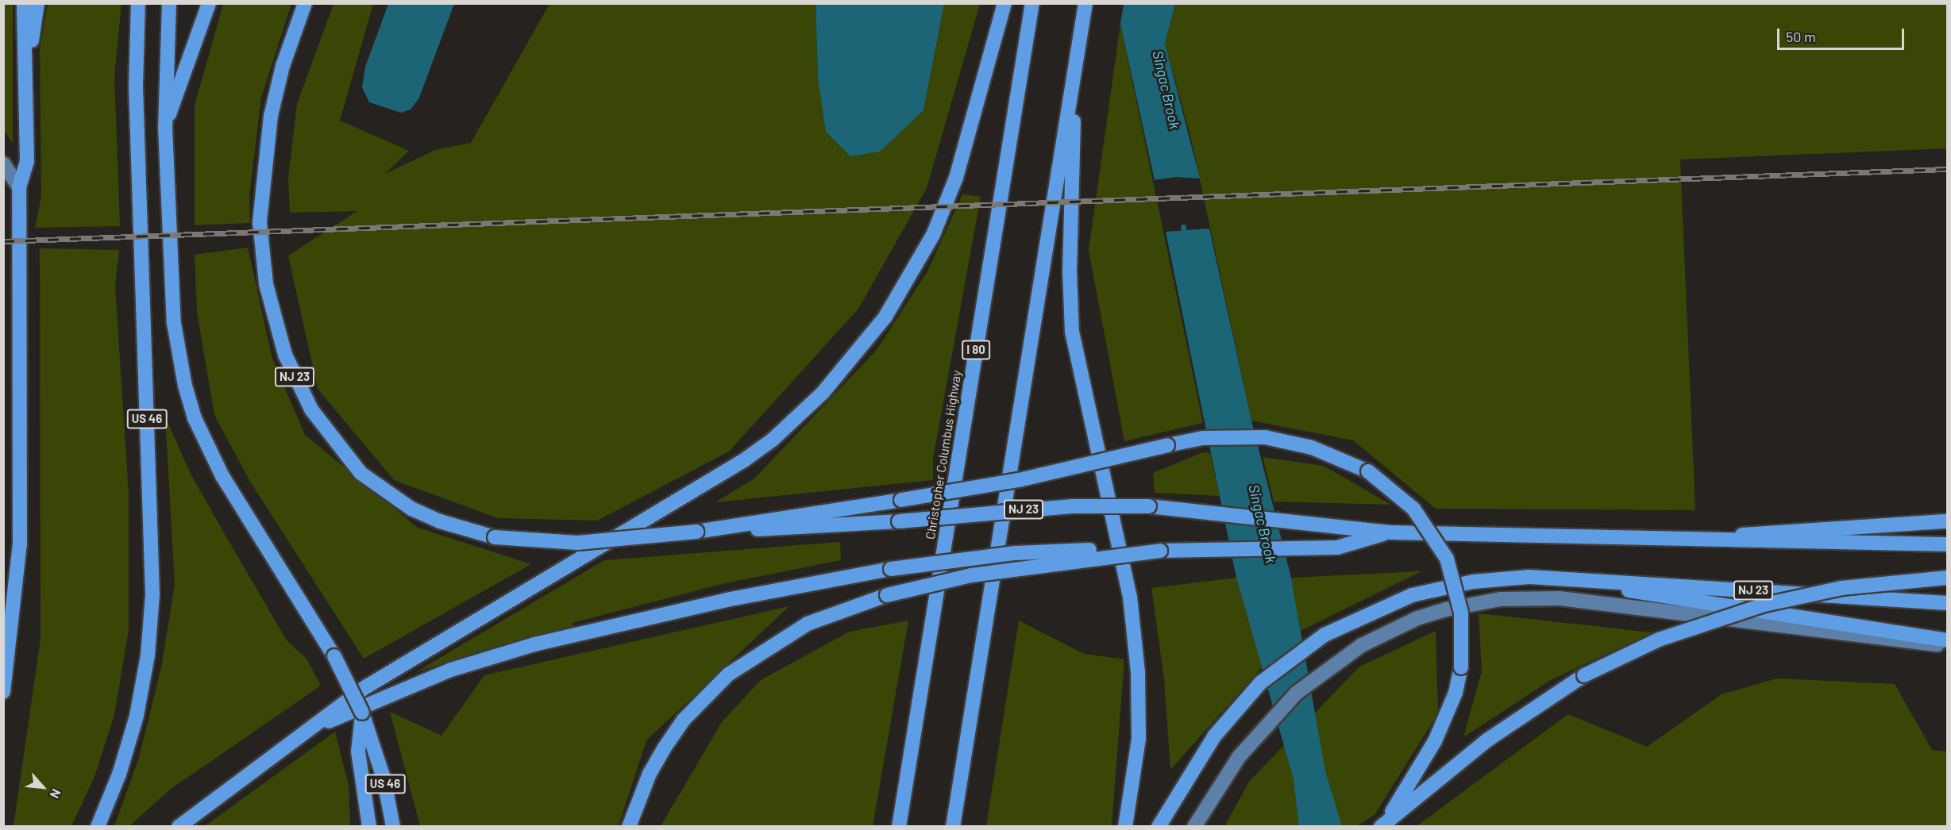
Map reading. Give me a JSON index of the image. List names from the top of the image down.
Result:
{
  "streets": {
    "highway": [
      "I 80",
      "NJ 23",
      "US 46",
      "Christopher Columbus Highway"
    ]
  },
  "water": ["Singac Brook"],
  "scale_bar": "50 m",
  "north": "bottom right"
}
